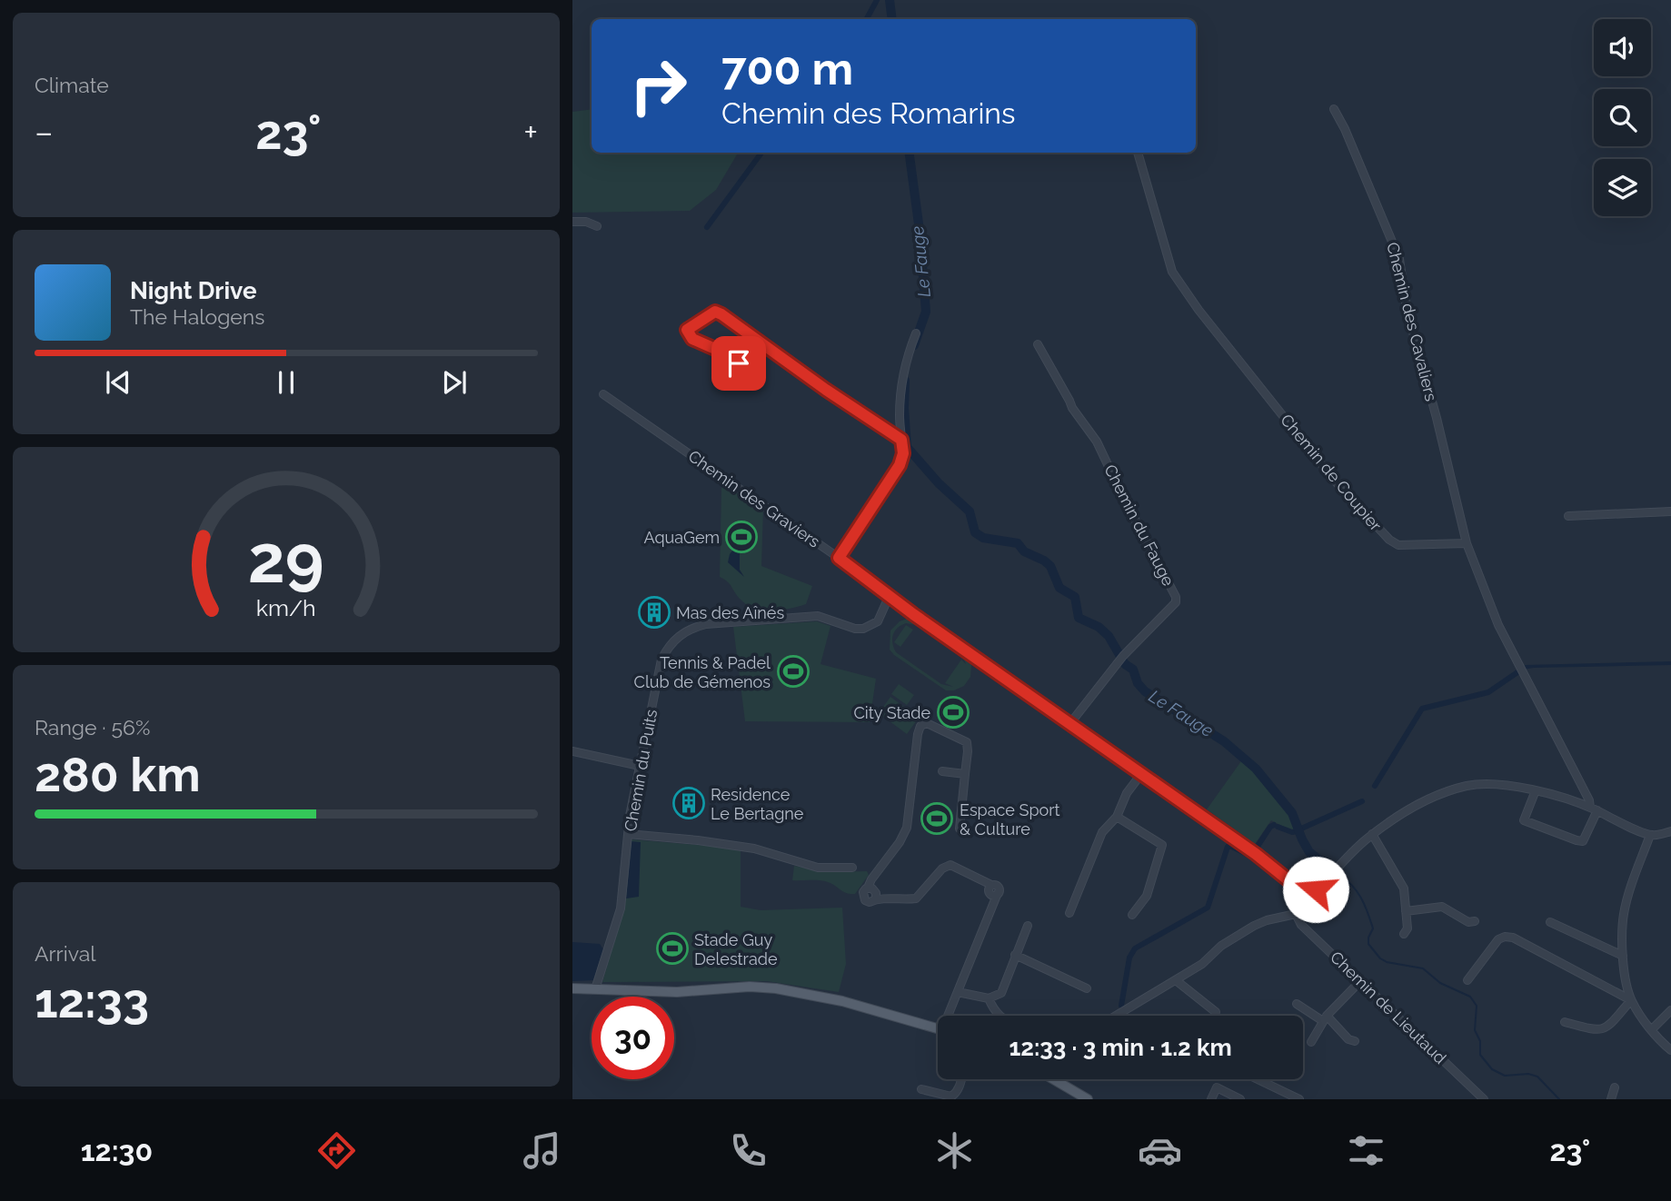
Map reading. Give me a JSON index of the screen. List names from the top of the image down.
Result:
{
  "streets": {
    "street": [
      "Chemin des Cavaliers",
      "Chemin de Coupier",
      "Chemin des Graviers",
      "Chemin du Fauge",
      "Chemin du Puits",
      "Chemin de Lieutaud"
    ]
  },
  "crossings": [
    ["Chemin des Cavaliers", "Chemin de Coupier"],
    ["Chemin des Graviers", "Chemin du Fauge"],
    ["Chemin des Graviers", "Chemin du Puits"]
  ],
  "water": ["Le Fauge"],
  "places": {
    "sports": [
      "AquaGem",
      "Tennis & Padel Club de Gémenos",
      "City Stade",
      "Espace Sport & Culture",
      "Stade Guy Delestrade"
    ],
    "building": ["Mas des Aînés", "Residence Le Bertagne"]
  },
  "page": {
    "tile": [
      "Climate",
      ["Range · 56%", "280 km"],
      ["Arrival", "12:33"]
    ],
    "turn": ["700 m", "Chemin des Romarins"],
    "heat": ["−", "23°", "+"],
    "song": ["Night Drive", "The Halogens"],
    "limit": "30",
    "trip": "12:33 · 3 min · 1.2 km",
    "tabs": ["12:30", "23°"],
    "gauge": ["29", "km/h"]
  }
}
